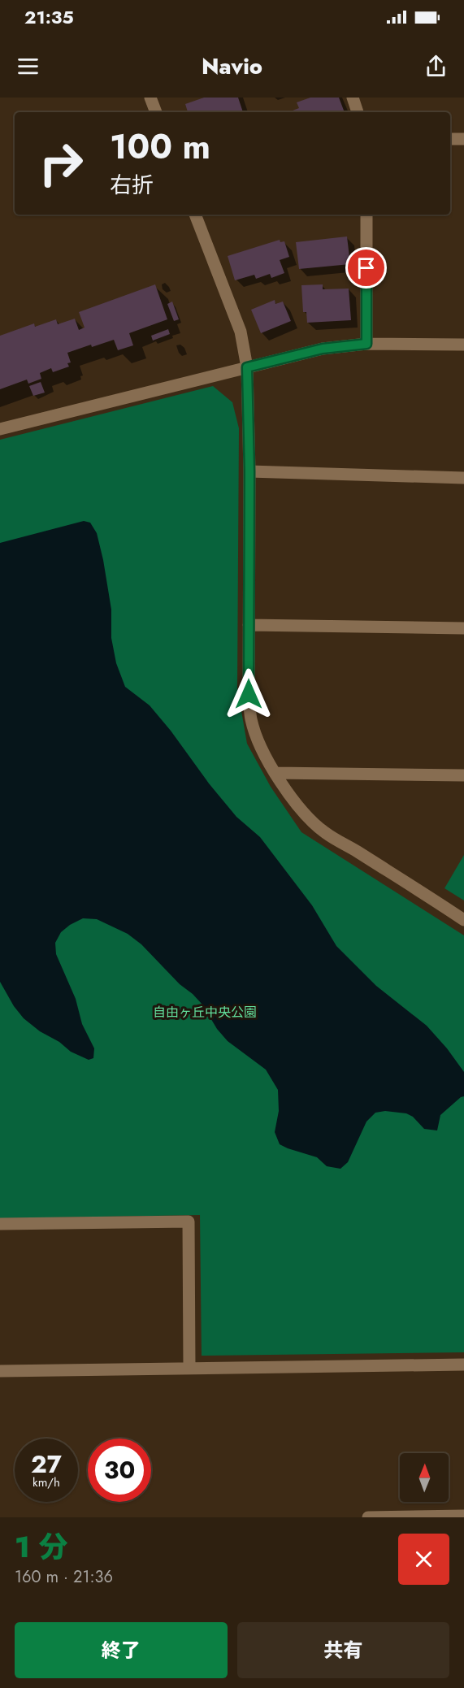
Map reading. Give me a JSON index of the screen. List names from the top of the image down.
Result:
{
  "parks": ["自由ヶ丘中央公園"],
  "north": "top",
  "page": {
    "status": "21:35",
    "header": "Navio",
    "turn": ["100 m", "右折"],
    "speed": "27 km/h",
    "limit": "30",
    "heading": ["1 分", "160 m · 21:36"],
    "buttons": ["終了", "共有"]
  }
}
